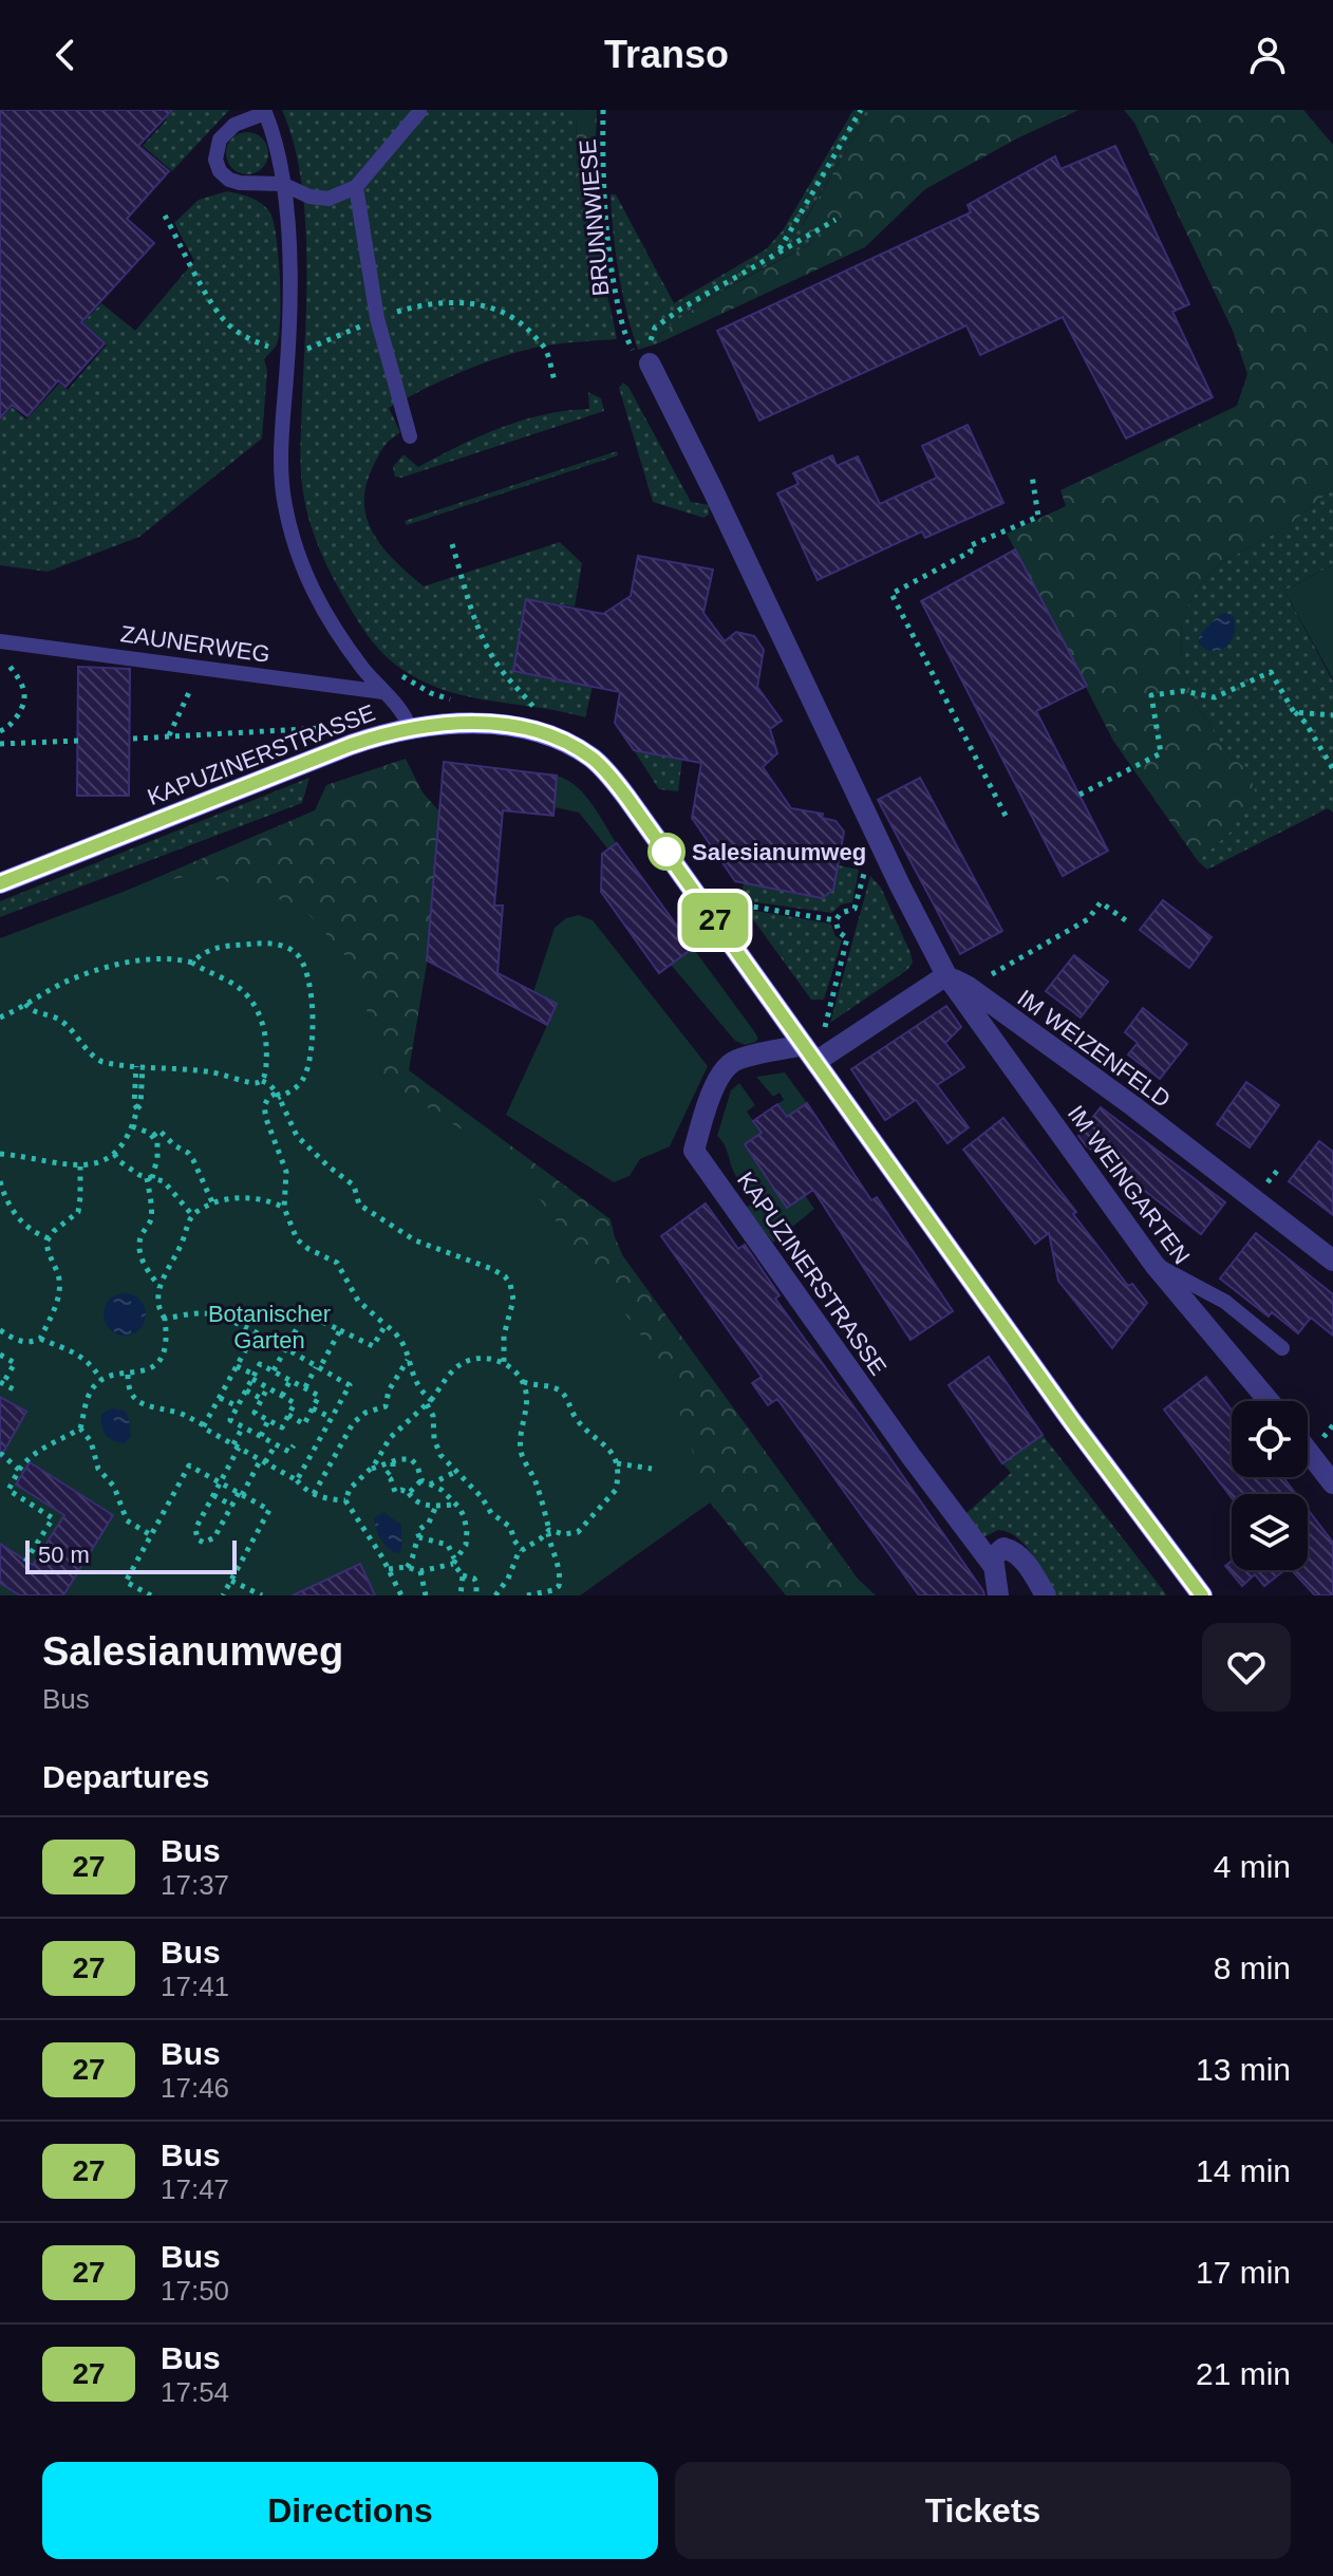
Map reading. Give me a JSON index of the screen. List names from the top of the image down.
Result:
{
  "streets": {
    "street": ["KAPUZINERSTRASSE", "IM WEIZENFELD", "IM WEINGARTEN"],
    "lane": ["ZAUNERWEG"],
    "path": ["BRUNNWIESE"]
  },
  "crossings": [
    ["IM WEIZENFELD", "IM WEINGARTEN"]
  ],
  "parks": ["Botanischer Garten"],
  "places": ["Salesianumweg"],
  "lines": ["bus line 27"],
  "scale_bar": "50 m",
  "page": {
    "header": "Transo",
    "on_map": "27",
    "scale": "50 m",
    "heading": [
      ["Salesianumweg", "Bus"],
      "Departures"
    ],
    "list": [
      {
        "mark": "27",
        "name": "Bus",
        "note": "17:37",
        "value": "4 min"
      },
      {
        "mark": "27",
        "name": "Bus",
        "note": "17:41",
        "value": "8 min"
      },
      {
        "mark": "27",
        "name": "Bus",
        "note": "17:46",
        "value": "13 min"
      },
      {
        "mark": "27",
        "name": "Bus",
        "note": "17:47",
        "value": "14 min"
      },
      {
        "mark": "27",
        "name": "Bus",
        "note": "17:50",
        "value": "17 min"
      },
      {
        "mark": "27",
        "name": "Bus",
        "note": "17:54",
        "value": "21 min"
      }
    ],
    "buttons": ["Directions", "Tickets"]
  }
}
